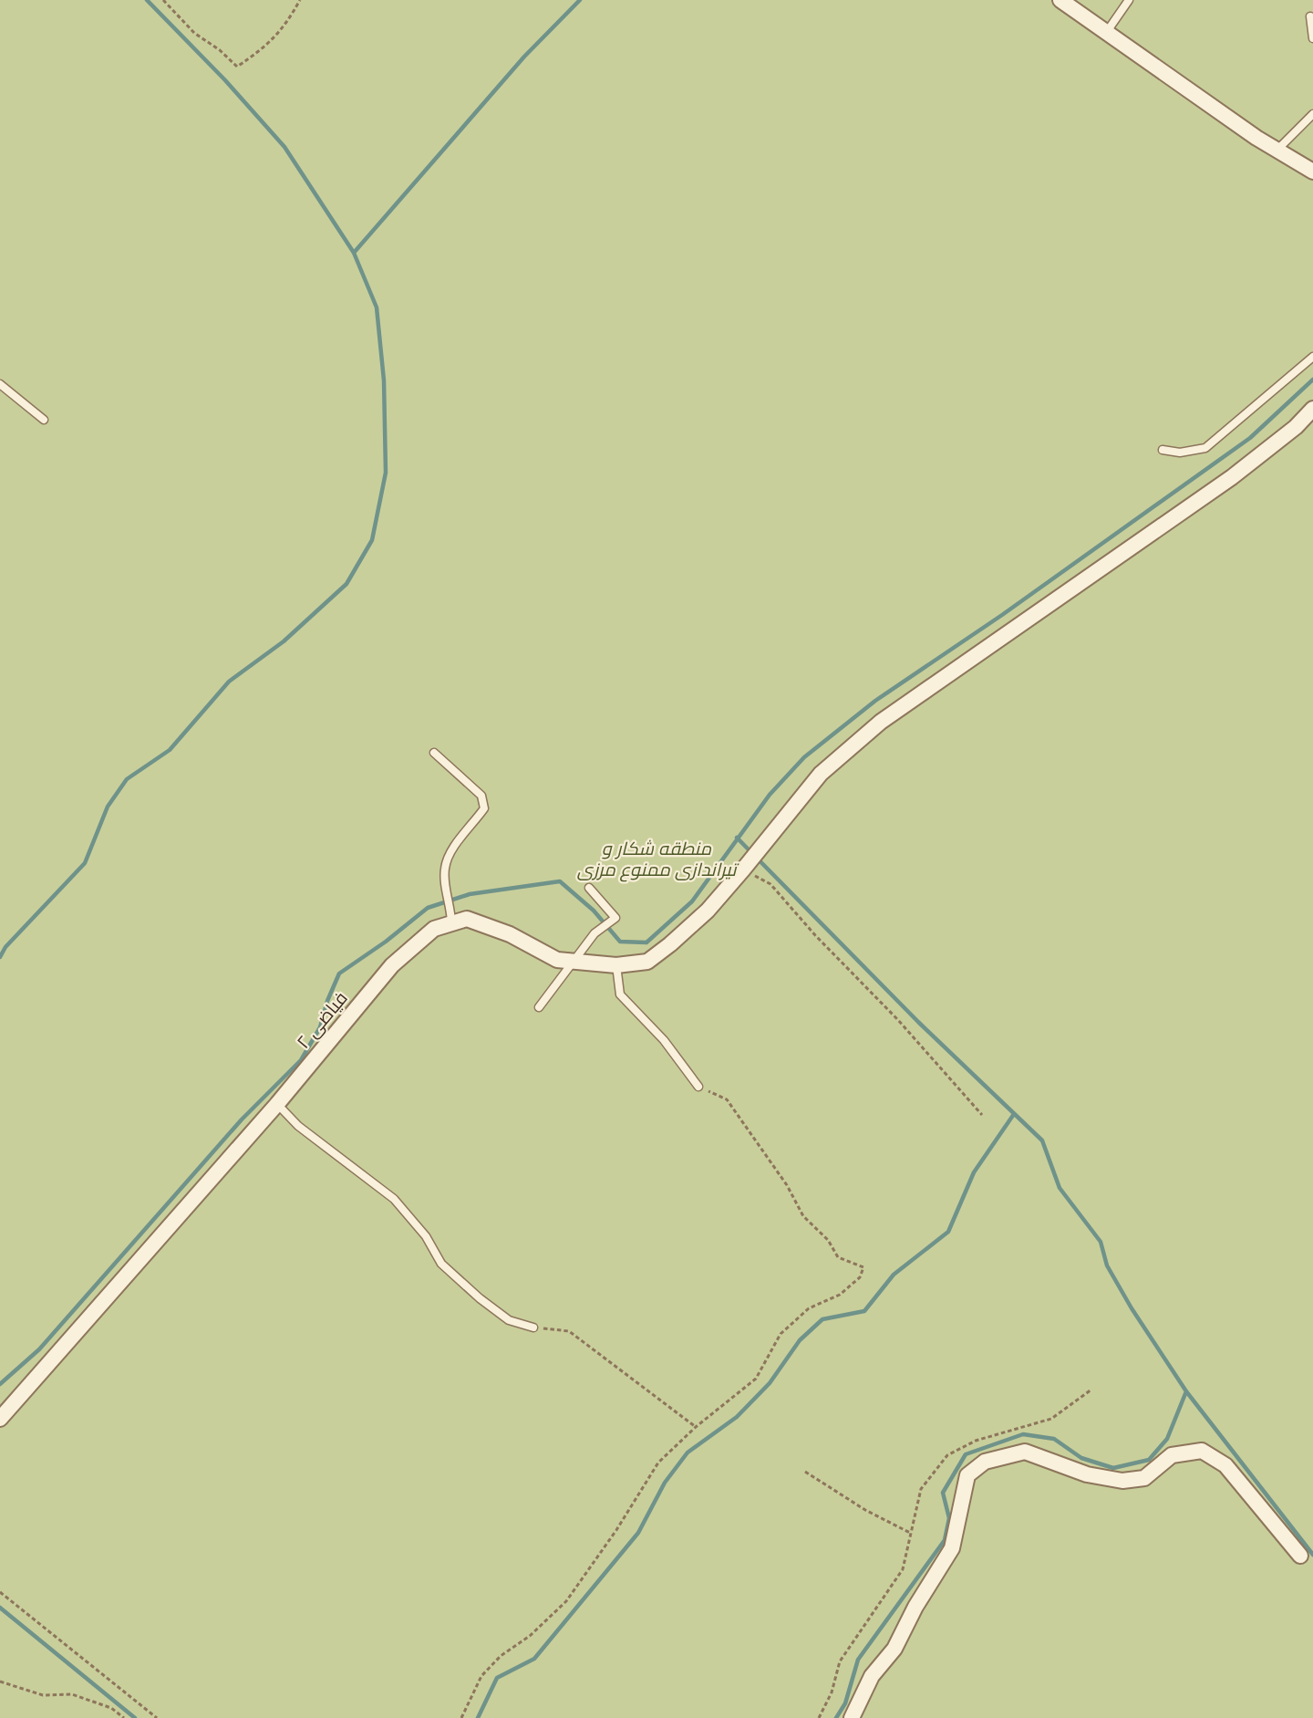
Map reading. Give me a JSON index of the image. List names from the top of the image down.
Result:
{
  "streets": {
    "street": ["فیاضی ۲"]
  },
  "parks": ["منطقه شکار و تیراندازی ممنوع مرزی"]
}
